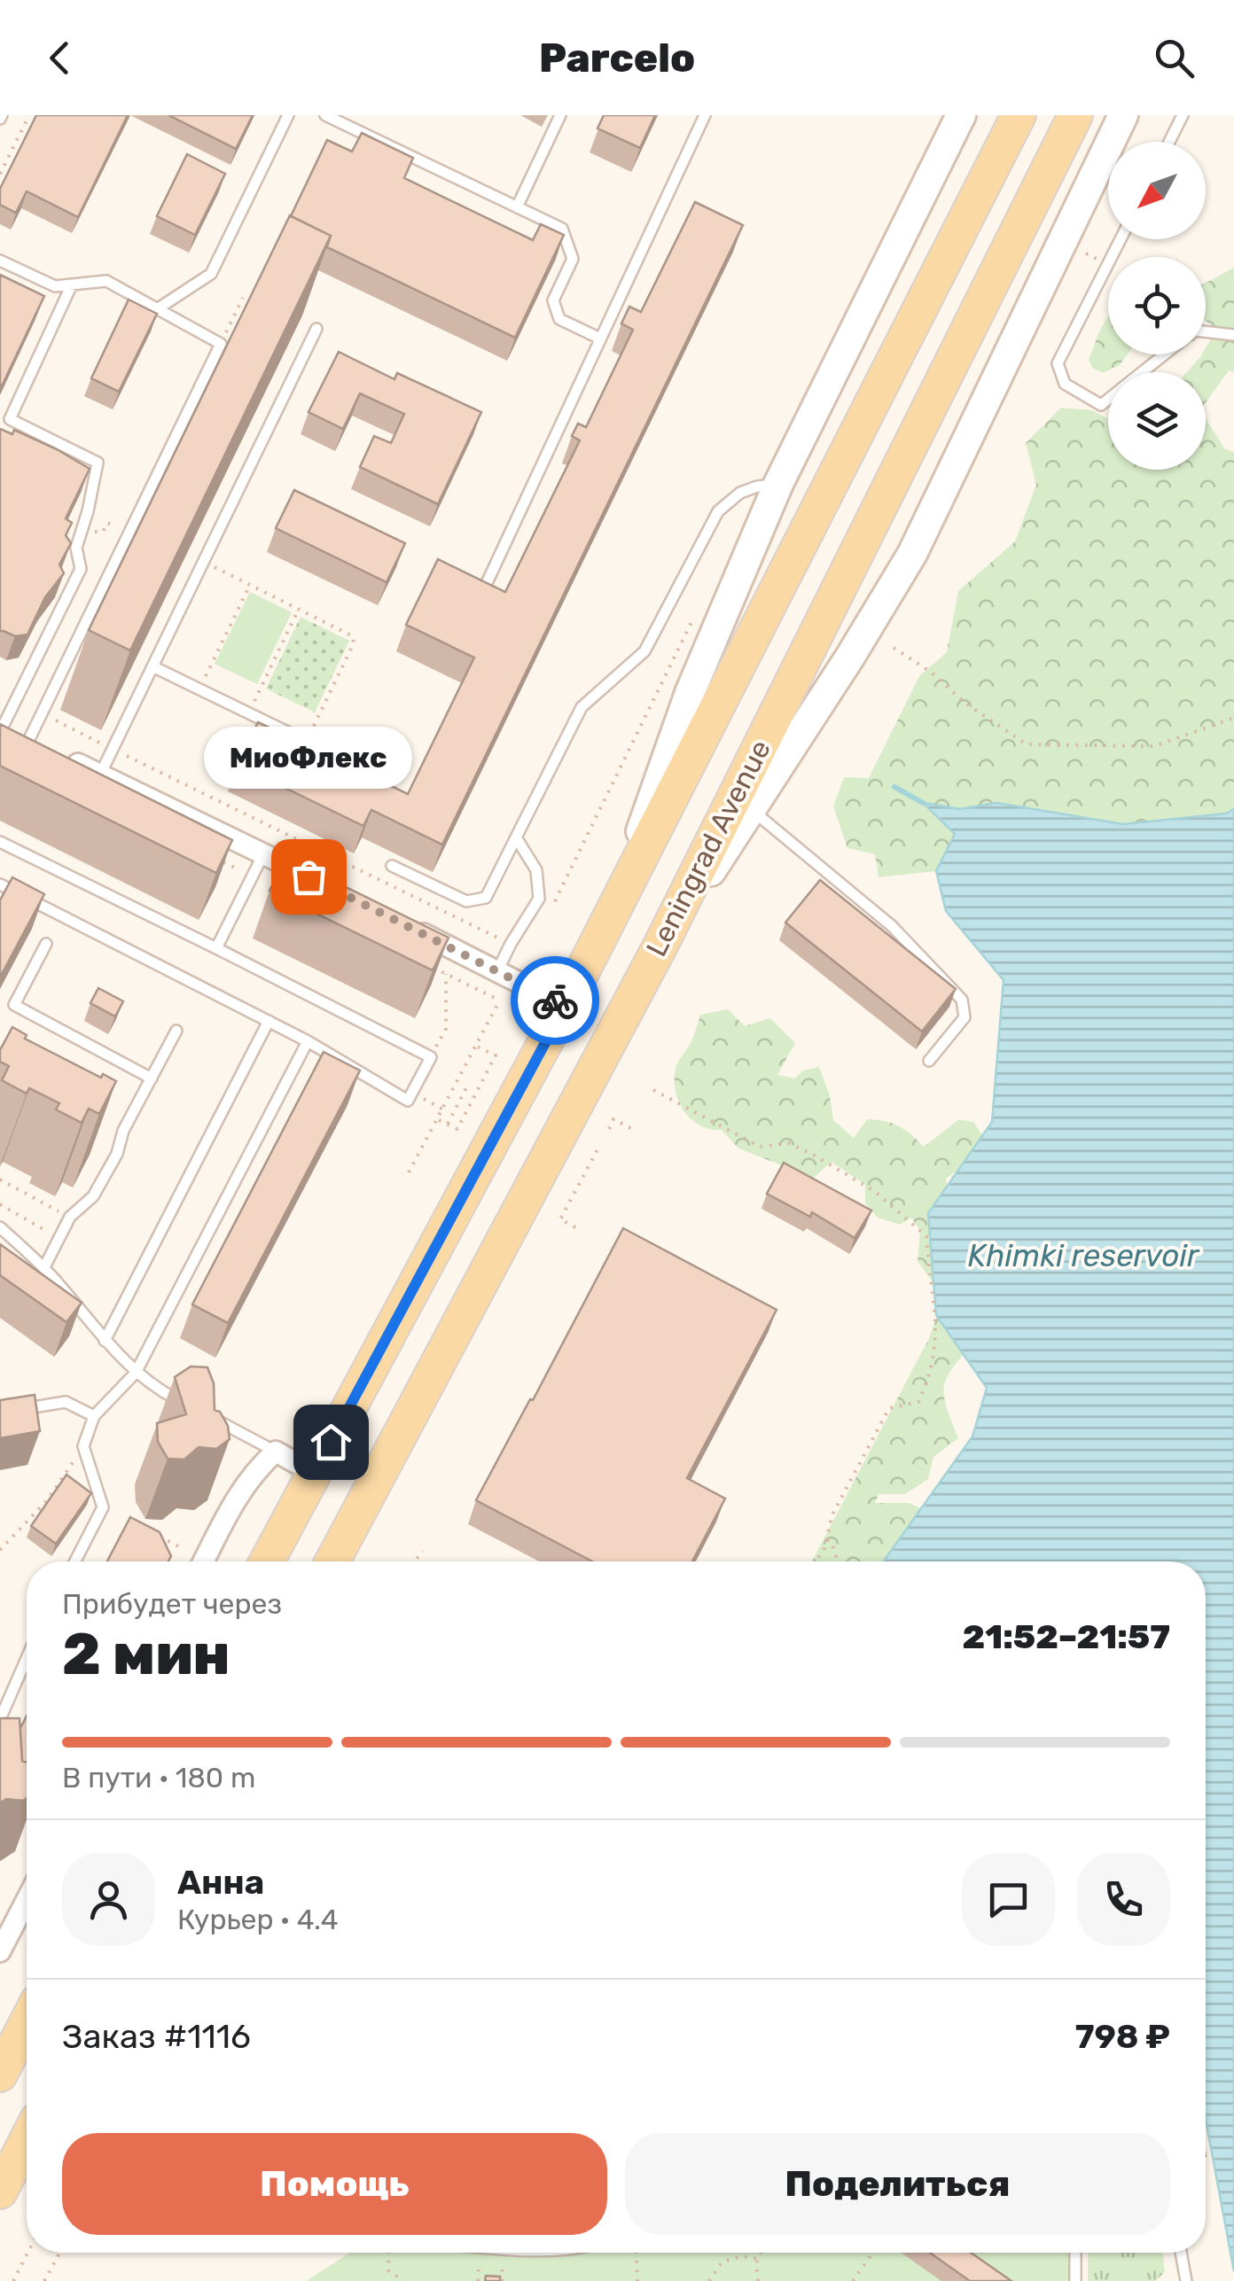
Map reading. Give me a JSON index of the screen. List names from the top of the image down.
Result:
{
  "streets": {
    "main road": ["Leningrad Avenue"]
  },
  "water": ["Khimki reservoir"],
  "places": ["МиоФлекс"],
  "north": "bottom left",
  "page": {
    "header": "Parcelo",
    "bubble": "МиоФлекс",
    "heading": ["2 мин", "Прибудет через", "21:52–21:57"],
    "panel": [
      "Анна",
      "Курьер · 4.4",
      "Заказ #1116",
      "798 ₽"
    ],
    "bar": "В пути · 180 m",
    "buttons": ["Помощь", "Поделиться"]
  }
}
